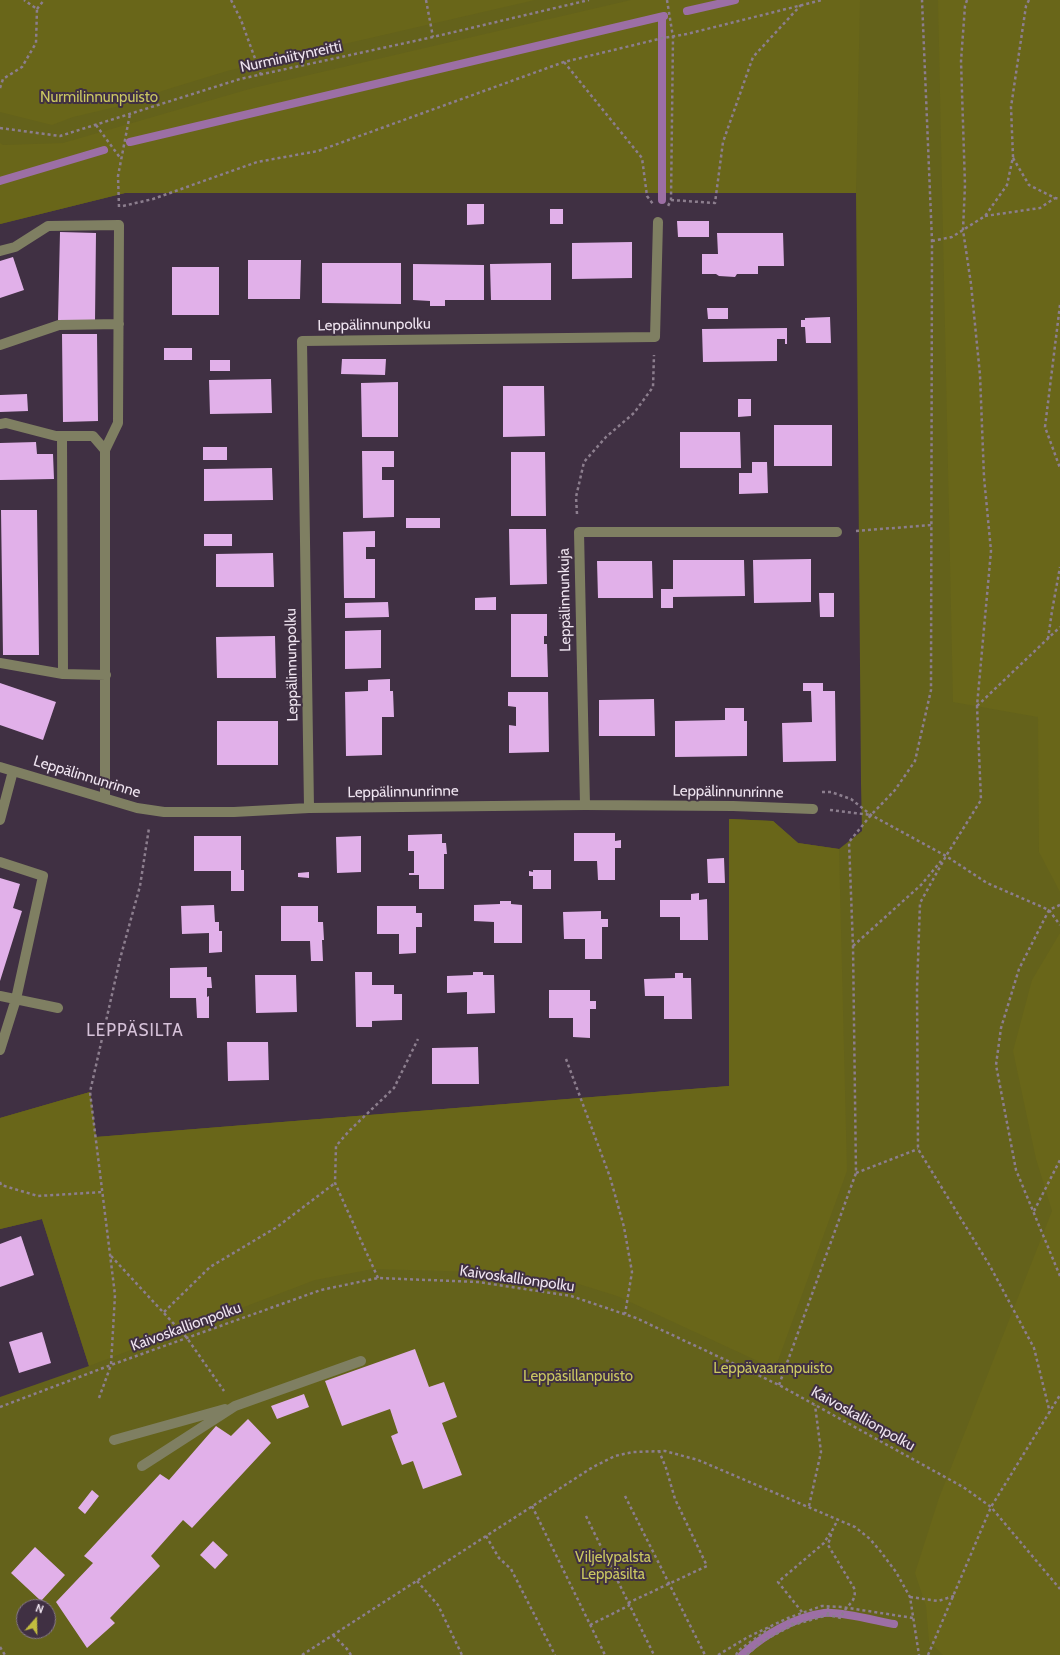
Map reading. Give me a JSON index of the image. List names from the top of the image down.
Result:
{
  "streets": {
    "street": ["Leppälinnunpolku", "Leppälinnunkuja", "Leppälinnunrinne"],
    "path": ["Nurminiitynreitti", "Kaivoskallionpolku"]
  },
  "crossings": [
    ["Leppälinnunpolku", "Leppälinnunrinne"],
    ["Leppälinnunkuja", "Leppälinnunrinne"]
  ],
  "districts": ["LEPPÄSILTA"],
  "parks": [
    "Nurmilinnunpuisto",
    "Leppävaaranpuisto",
    "Leppäsillanpuisto",
    "Viljelypalsta Leppäsilta"
  ],
  "north": "top"
}
